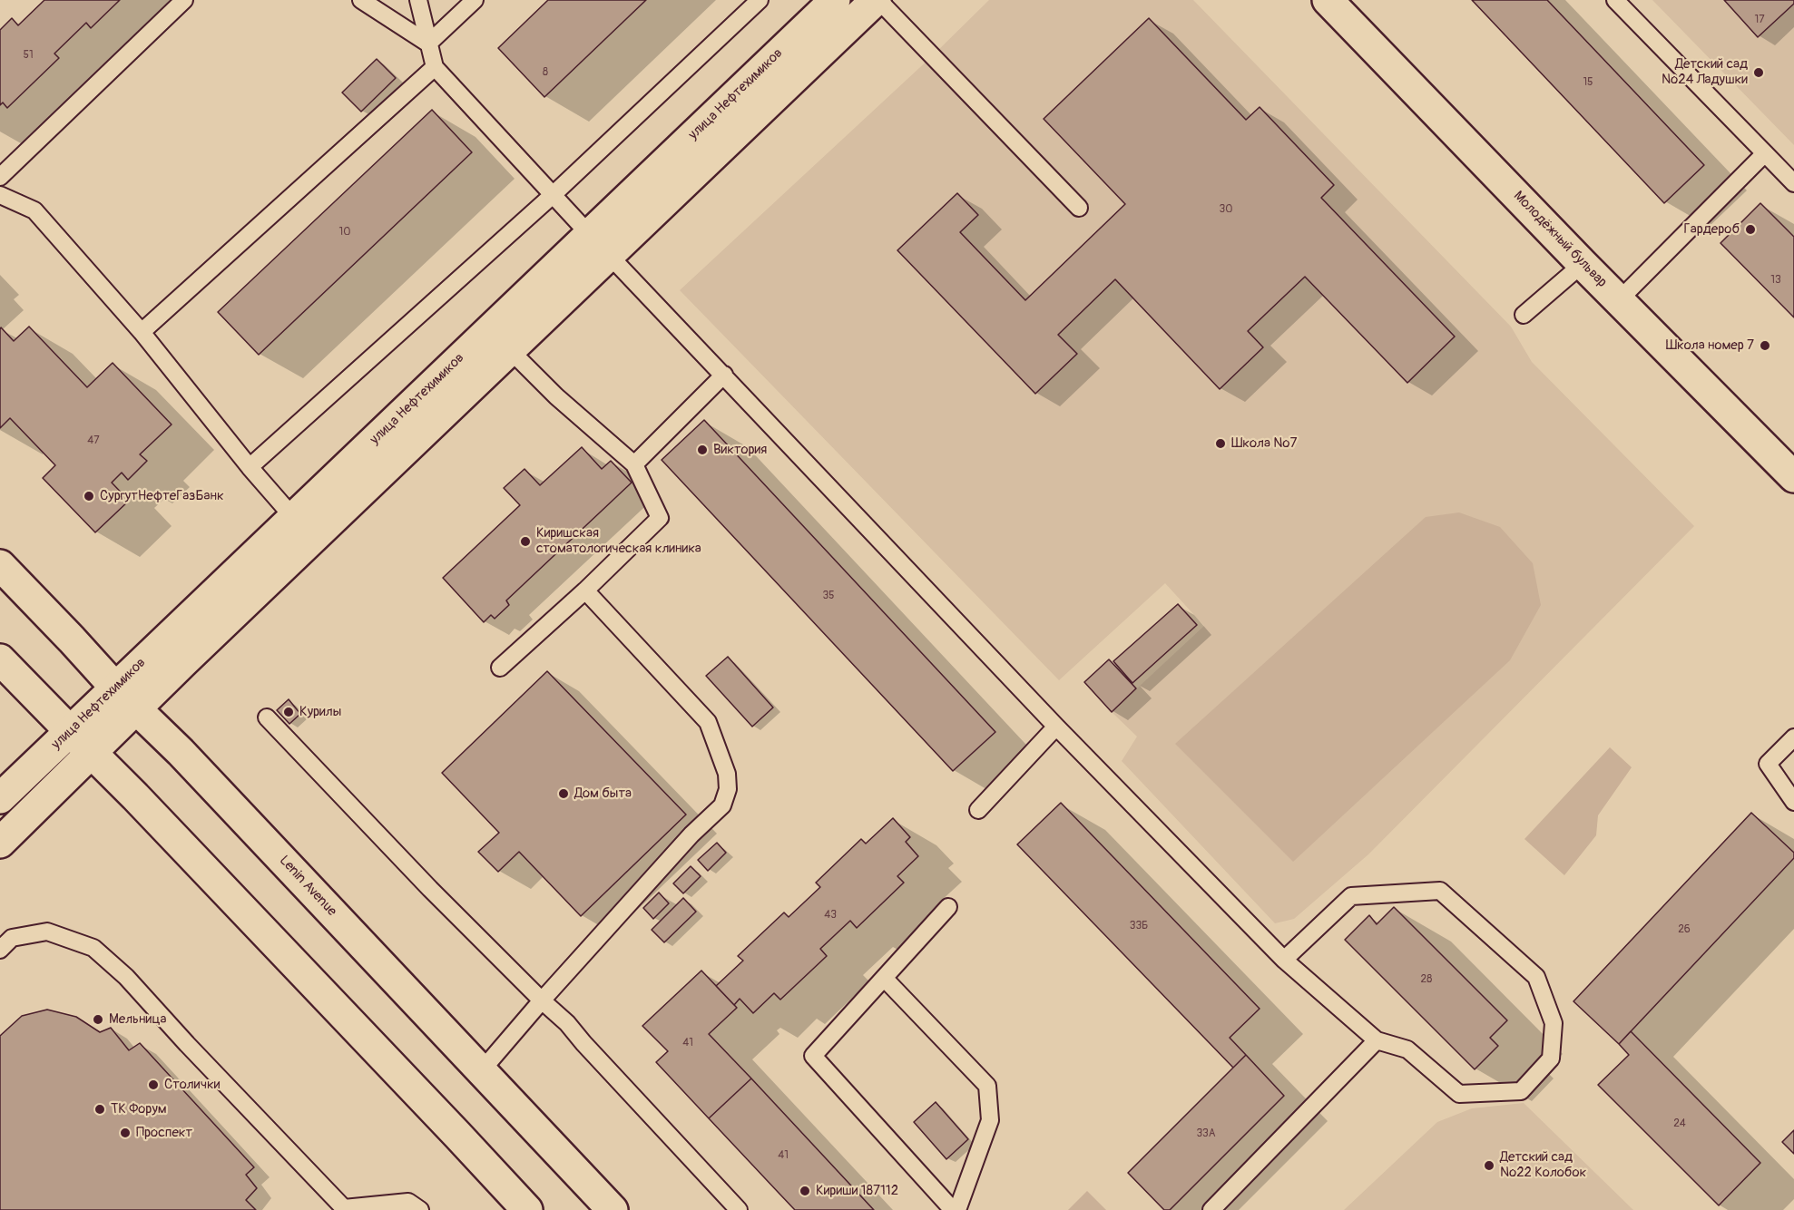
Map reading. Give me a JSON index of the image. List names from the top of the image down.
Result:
{
  "streets": {
    "street": ["улица Нефтехимиков", "Молодёжный бульвар", "Lenin Avenue"]
  },
  "crossings": [
    ["улица Нефтехимиков", "Lenin Avenue"]
  ],
  "places": [
    "Детский сад №24 Ладушки",
    "Гардероб",
    "Школа номер 7",
    "Школа №7",
    "Виктория",
    "СургутНефтеГазБанк",
    "Киришская стоматологическая клиника",
    "Курилы",
    "Дом быта",
    "Мельница",
    "Столички",
    "ТК Форум",
    "Проспект",
    "Детский сад №22 Колобок",
    "Кириши 187112"
  ],
  "house_numbers": [
    "17",
    "51",
    "8",
    "15",
    "30",
    "10",
    "13",
    "47",
    "35",
    "43",
    "33Б",
    "26",
    "28",
    "41",
    "24",
    "33А",
    "41"
  ]
}
